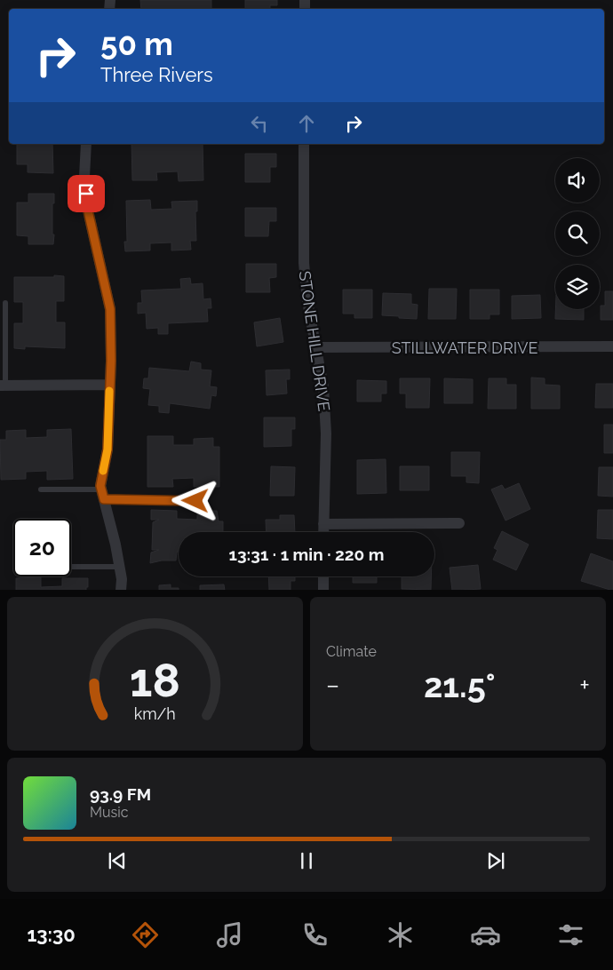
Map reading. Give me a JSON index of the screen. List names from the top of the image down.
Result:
{
  "streets": {
    "street": ["STONE HILL DRIVE", "STILLWATER DRIVE"]
  },
  "crossings": [
    ["STONE HILL DRIVE", "STILLWATER DRIVE"]
  ],
  "page": {
    "turn": ["50 m", "Three Rivers"],
    "limit": "20",
    "trip": "13:31 · 1 min · 220 m",
    "tile": "Climate",
    "heat": ["−", "21.5°", "+"],
    "song": ["93.9 FM", "Music"],
    "tabs": "13:30",
    "gauge": ["18", "km/h"]
  }
}
